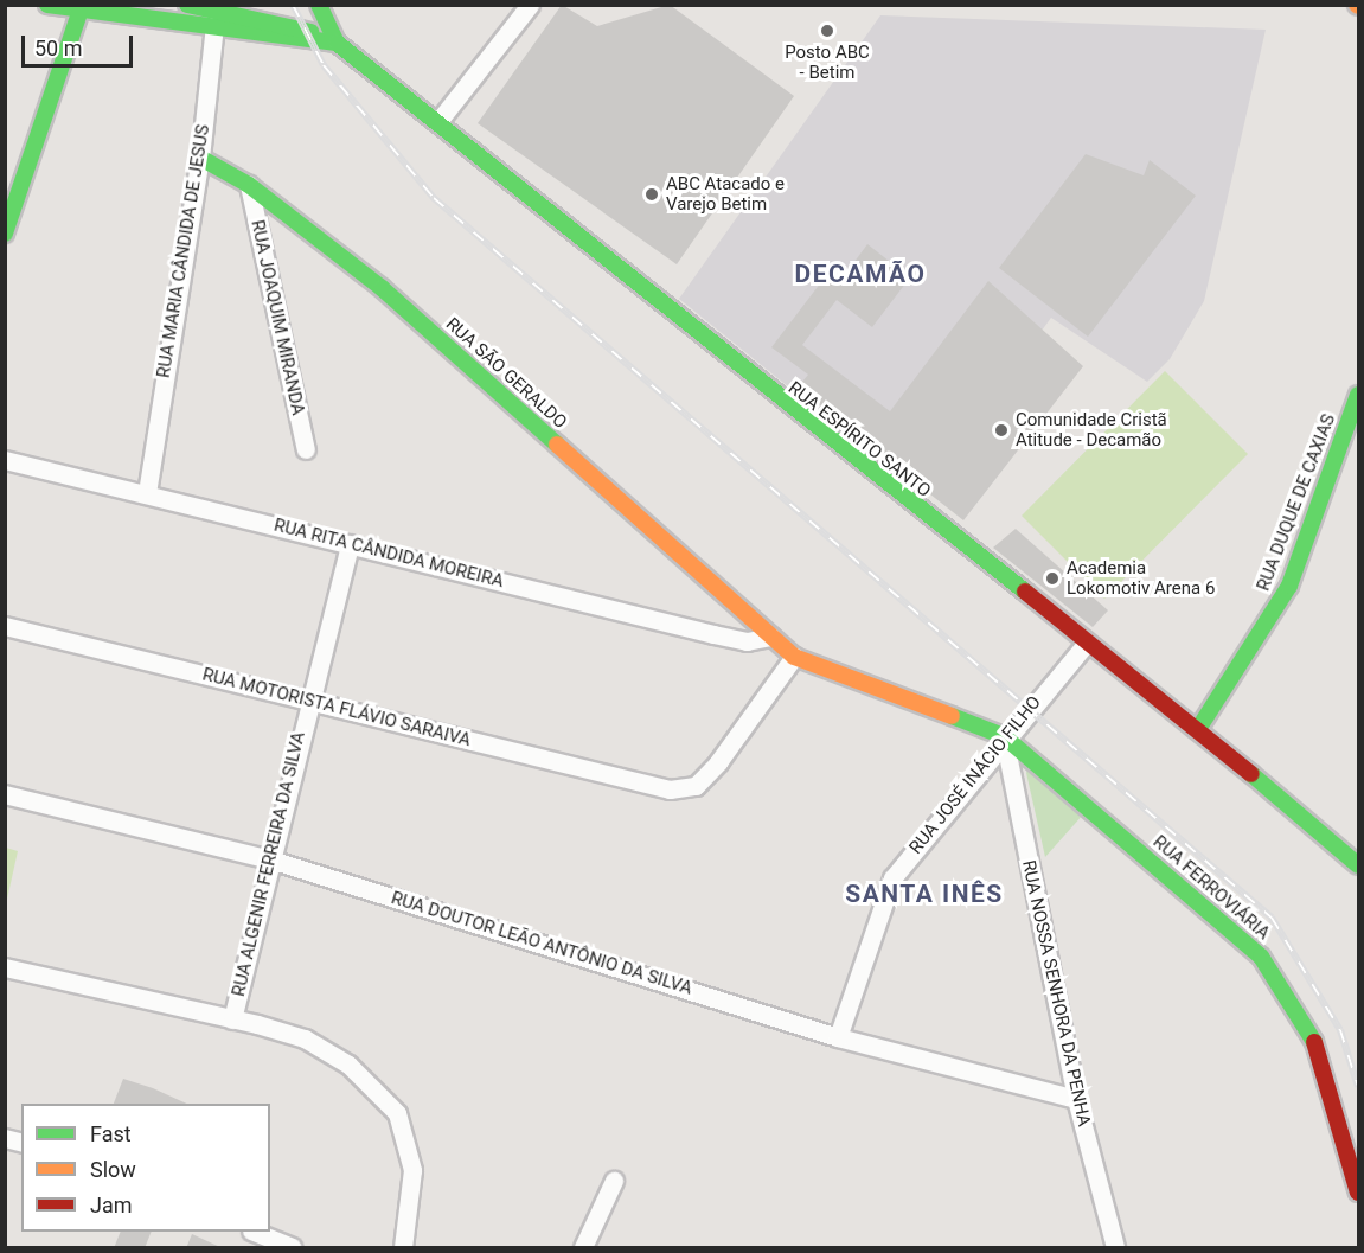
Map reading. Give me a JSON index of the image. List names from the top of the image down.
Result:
{
  "streets": {
    "street": [
      "RUA MARIA CÂNDIDA DE JESUS",
      "RUA JOAQUIM MIRANDA",
      "RUA SÃO GERALDO",
      "RUA ESPÍRITO SANTO",
      "RUA DUQUE DE CAXIAS",
      "RUA RITA CÂNDIDA MOREIRA",
      "RUA MOTORISTA FLÁVIO SARAIVA",
      "RUA JOSÉ INÁCIO FILHO",
      "RUA ALGENIR FERREIRA DA SILVA",
      "RUA FERROVIÁRIA",
      "RUA DOUTOR LEÃO ANTÔNIO DA SILVA",
      "RUA NOSSA SENHORA DA PENHA"
    ]
  },
  "crossings": [
    ["RUA MARIA CÂNDIDA DE JESUS", "RUA SÃO GERALDO"],
    ["RUA MARIA CÂNDIDA DE JESUS", "RUA RITA CÂNDIDA MOREIRA"],
    ["RUA JOAQUIM MIRANDA", "RUA SÃO GERALDO"],
    ["RUA SÃO GERALDO", "RUA RITA CÂNDIDA MOREIRA"],
    ["RUA SÃO GERALDO", "RUA MOTORISTA FLÁVIO SARAIVA"],
    ["RUA SÃO GERALDO", "RUA FERROVIÁRIA"],
    ["RUA ESPÍRITO SANTO", "RUA DUQUE DE CAXIAS"],
    ["RUA ESPÍRITO SANTO", "RUA JOSÉ INÁCIO FILHO"],
    ["RUA RITA CÂNDIDA MOREIRA", "RUA ALGENIR FERREIRA DA SILVA"],
    ["RUA MOTORISTA FLÁVIO SARAIVA", "RUA ALGENIR FERREIRA DA SILVA"],
    ["RUA MOTORISTA FLÁVIO SARAIVA", "RUA FERROVIÁRIA"],
    ["RUA JOSÉ INÁCIO FILHO", "RUA FERROVIÁRIA"],
    ["RUA JOSÉ INÁCIO FILHO", "RUA DOUTOR LEÃO ANTÔNIO DA SILVA"],
    ["RUA JOSÉ INÁCIO FILHO", "RUA NOSSA SENHORA DA PENHA"],
    ["RUA ALGENIR FERREIRA DA SILVA", "RUA DOUTOR LEÃO ANTÔNIO DA SILVA"],
    ["RUA FERROVIÁRIA", "RUA NOSSA SENHORA DA PENHA"],
    ["RUA DOUTOR LEÃO ANTÔNIO DA SILVA", "RUA NOSSA SENHORA DA PENHA"]
  ],
  "districts": ["DECAMÃO", "SANTA INÊS"],
  "places": [
    "Posto ABC - Betim",
    "ABC Atacado e Varejo Betim",
    "Comunidade Cristã Atitude - Decamão",
    "Academia Lokomotiv Arena 6"
  ],
  "legend": ["Fast", "Slow", "Jam"],
  "scale_bar": "50 m"
}
